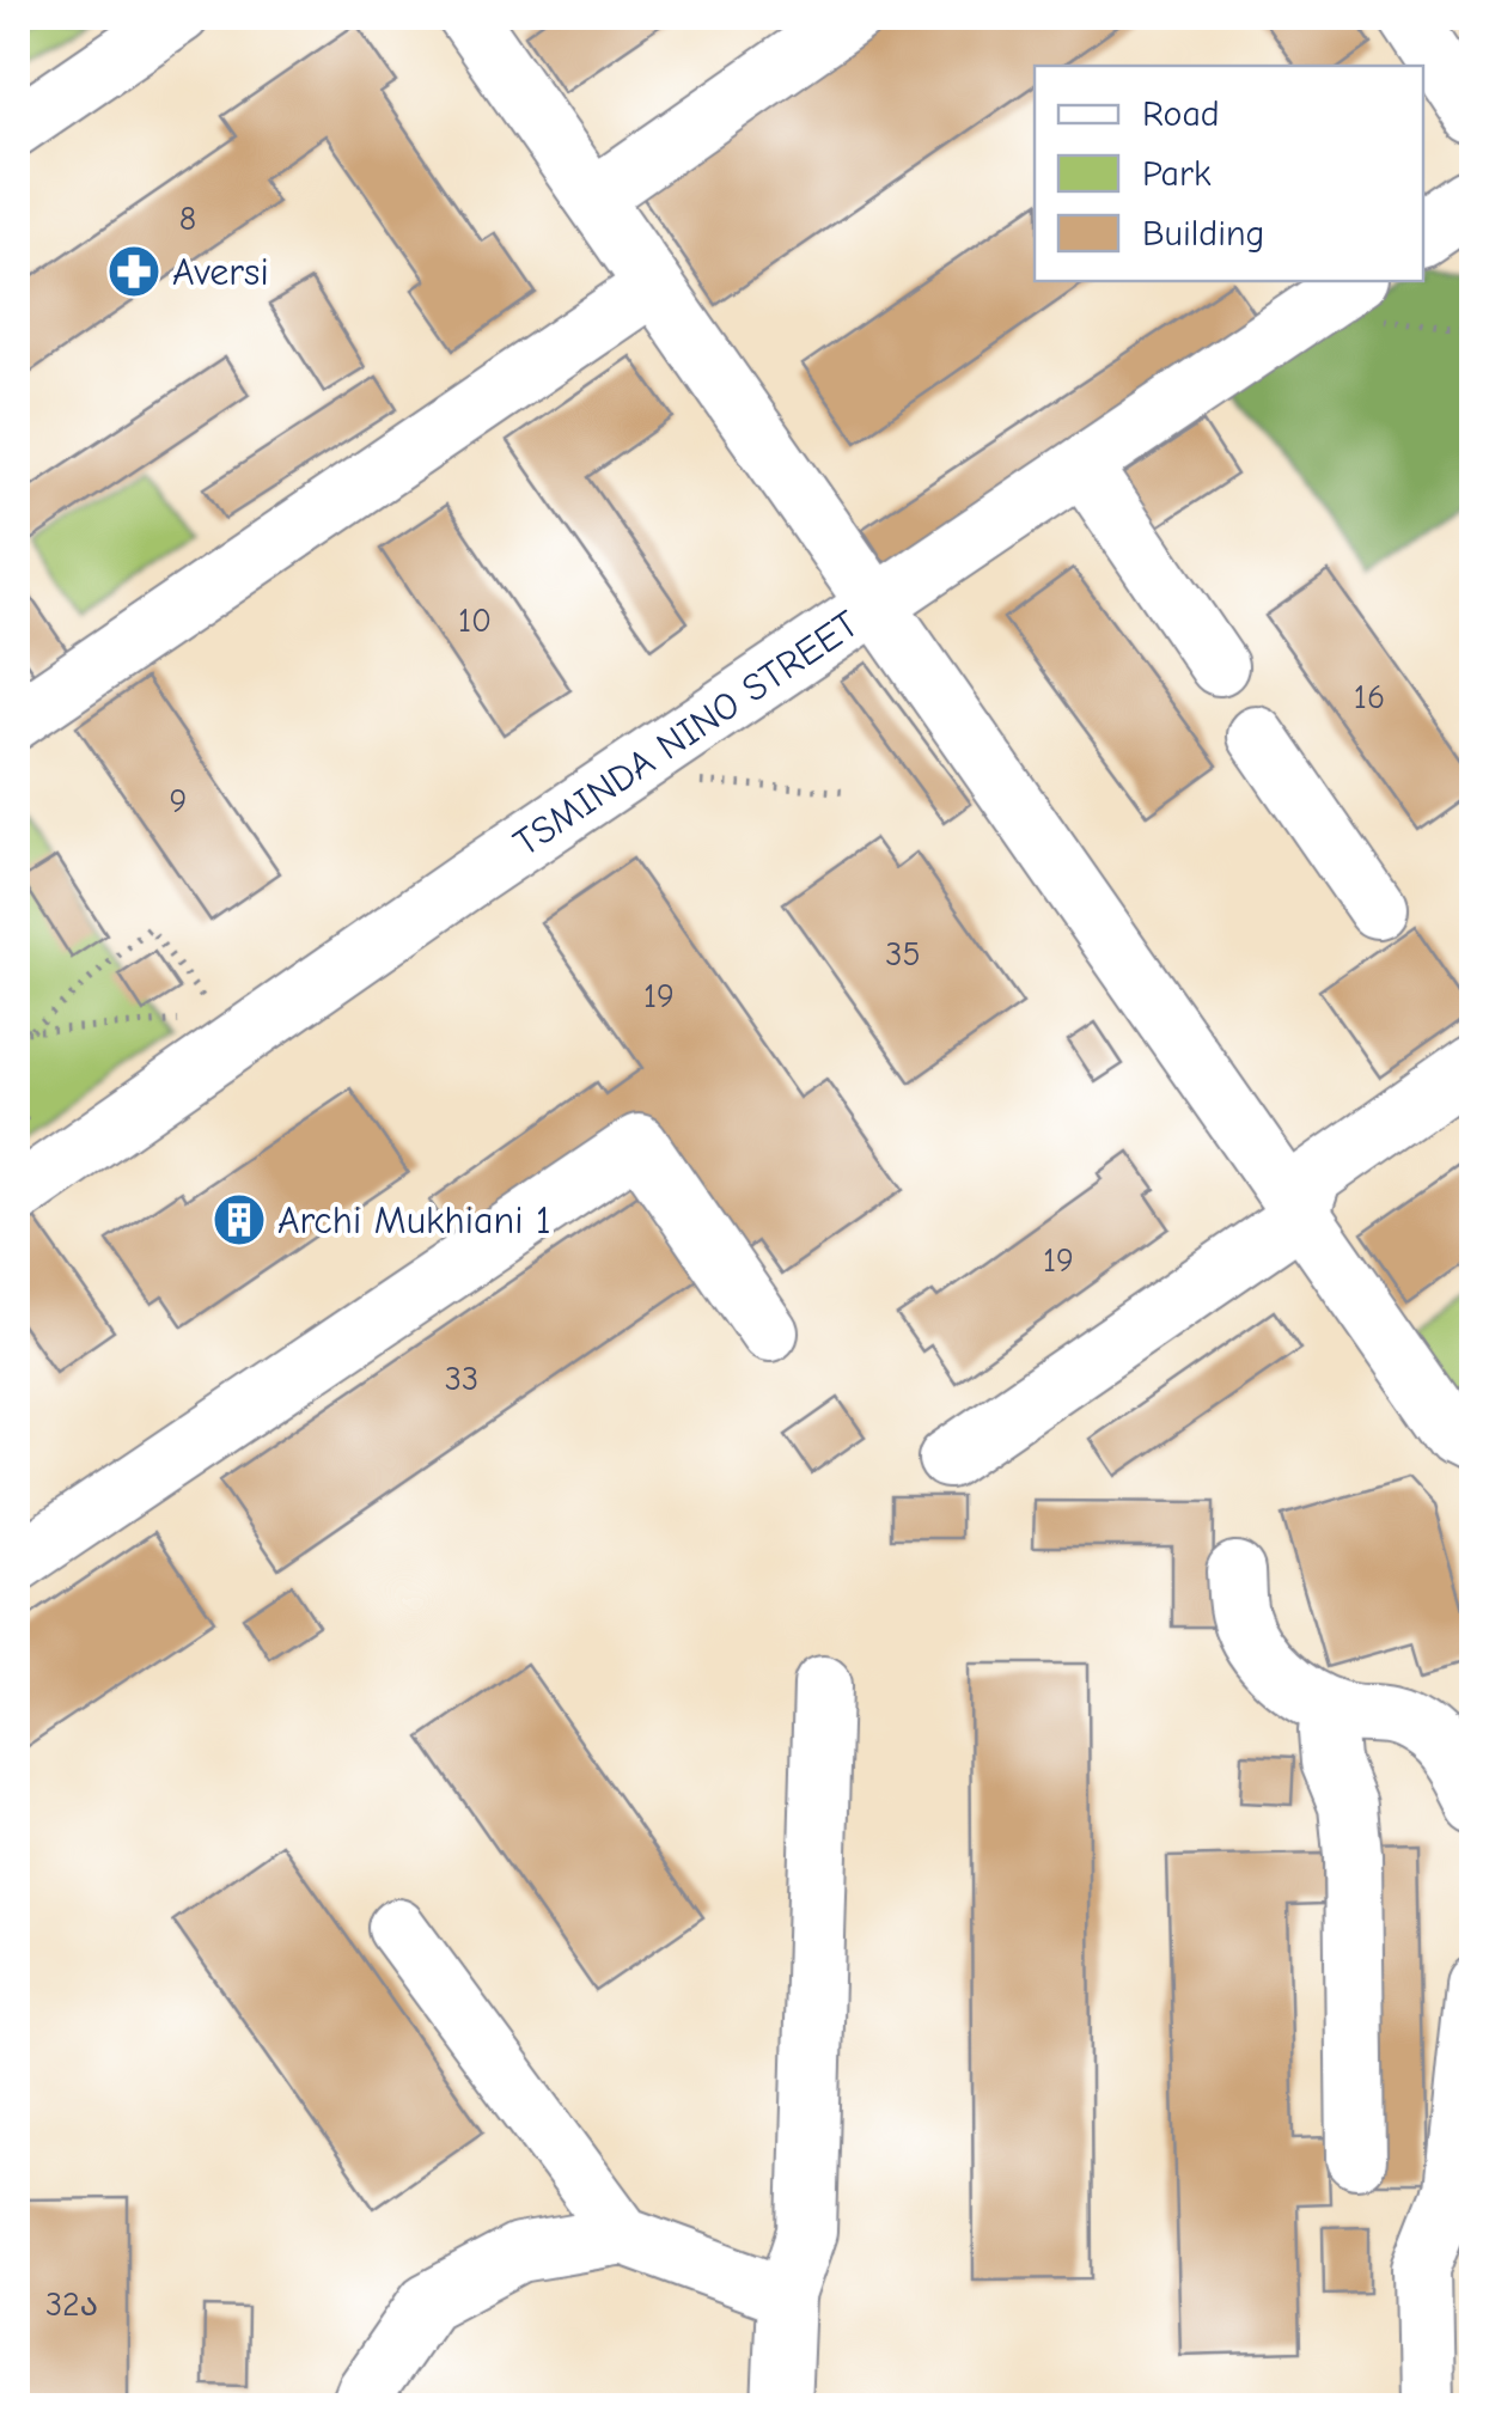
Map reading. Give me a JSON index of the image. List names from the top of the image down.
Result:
{
  "streets": {
    "street": ["TSMINDA NINO STREET"]
  },
  "places": {
    "pharmacy": ["Aversi"],
    "building": ["Archi Mukhiani 1"]
  },
  "house_numbers": [
    "8",
    "10",
    "16",
    "9",
    "35",
    "19",
    "19",
    "33",
    "32ა"
  ],
  "legend": ["Road", "Park", "Building"]
}
